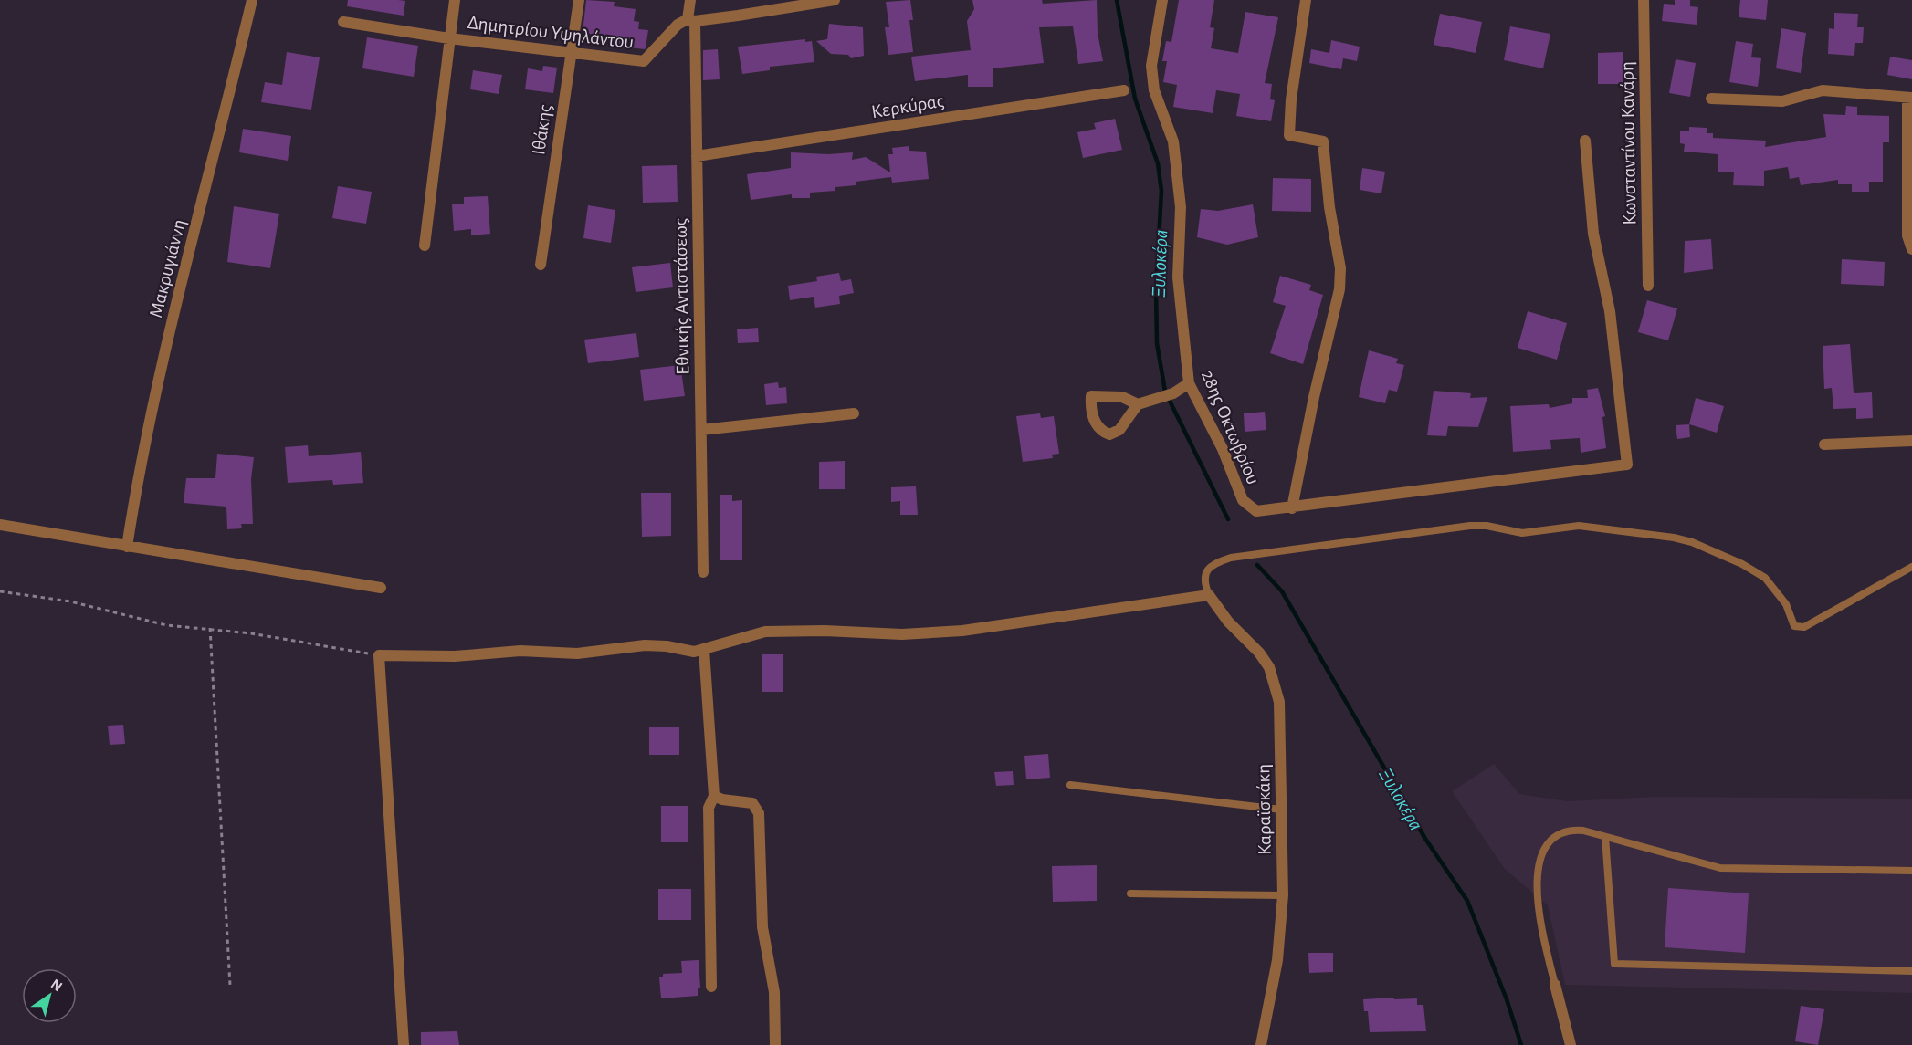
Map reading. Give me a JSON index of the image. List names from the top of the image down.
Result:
{
  "streets": {
    "street": [
      "Δημητρίου Υψηλάντου",
      "Κερκύρας",
      "Ιθάκης",
      "Κωνσταντίνου Κανάρη",
      "Μακρυγιάννη",
      "Εθνικής Αντιστάσεως",
      "28ης Οκτωβρίου",
      "Καραϊσκάκη"
    ]
  },
  "crossings": [
    ["Δημητρίου Υψηλάντου", "Ιθάκης"],
    ["Δημητρίου Υψηλάντου", "Εθνικής Αντιστάσεως"],
    ["Κερκύρας", "Εθνικής Αντιστάσεως"]
  ],
  "water": ["Ξυλοκέρα"],
  "north": "top right"
}
